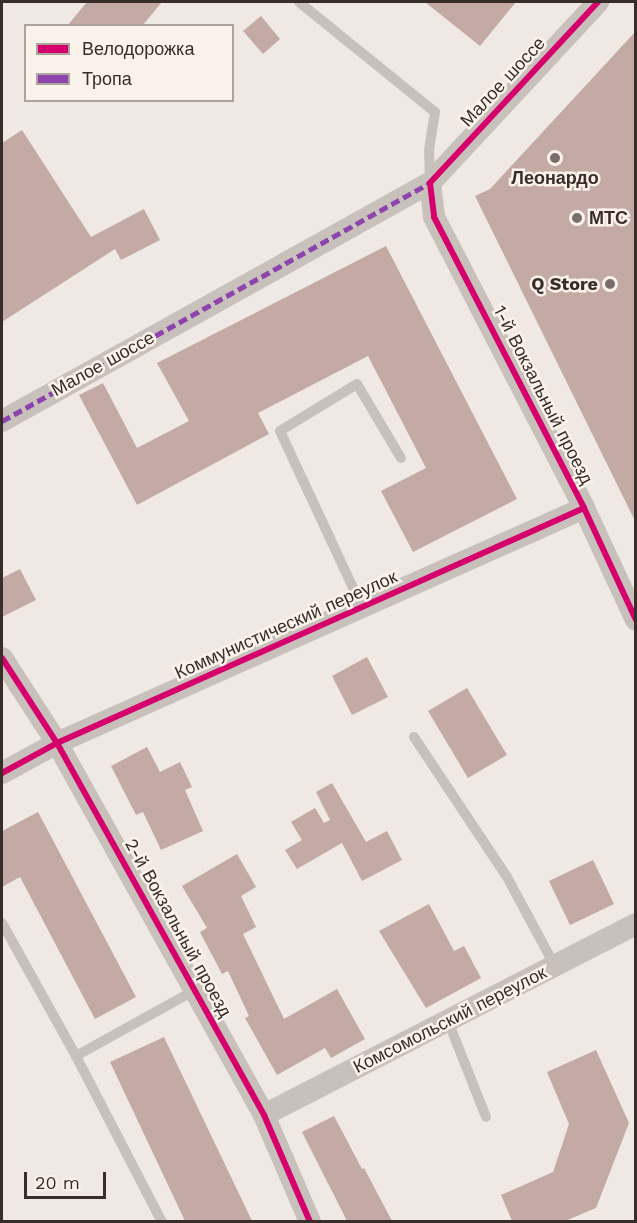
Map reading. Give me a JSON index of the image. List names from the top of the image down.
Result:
{
  "streets": {
    "street": [
      "Малое шоссе",
      "1-й Вокзальный проезд",
      "Коммунистический переулок",
      "2-й Вокзальный проезд",
      "Комсомольский переулок"
    ]
  },
  "crossings": [
    ["Малое шоссе", "1-й Вокзальный проезд"],
    ["1-й Вокзальный проезд", "Коммунистический переулок"],
    ["Коммунистический переулок", "2-й Вокзальный проезд"],
    ["2-й Вокзальный проезд", "Комсомольский переулок"]
  ],
  "places": ["Леонардо", "МТС", "Q Store"],
  "legend": ["Велодорожка", "Тропа"],
  "scale_bar": "20 m"
}
